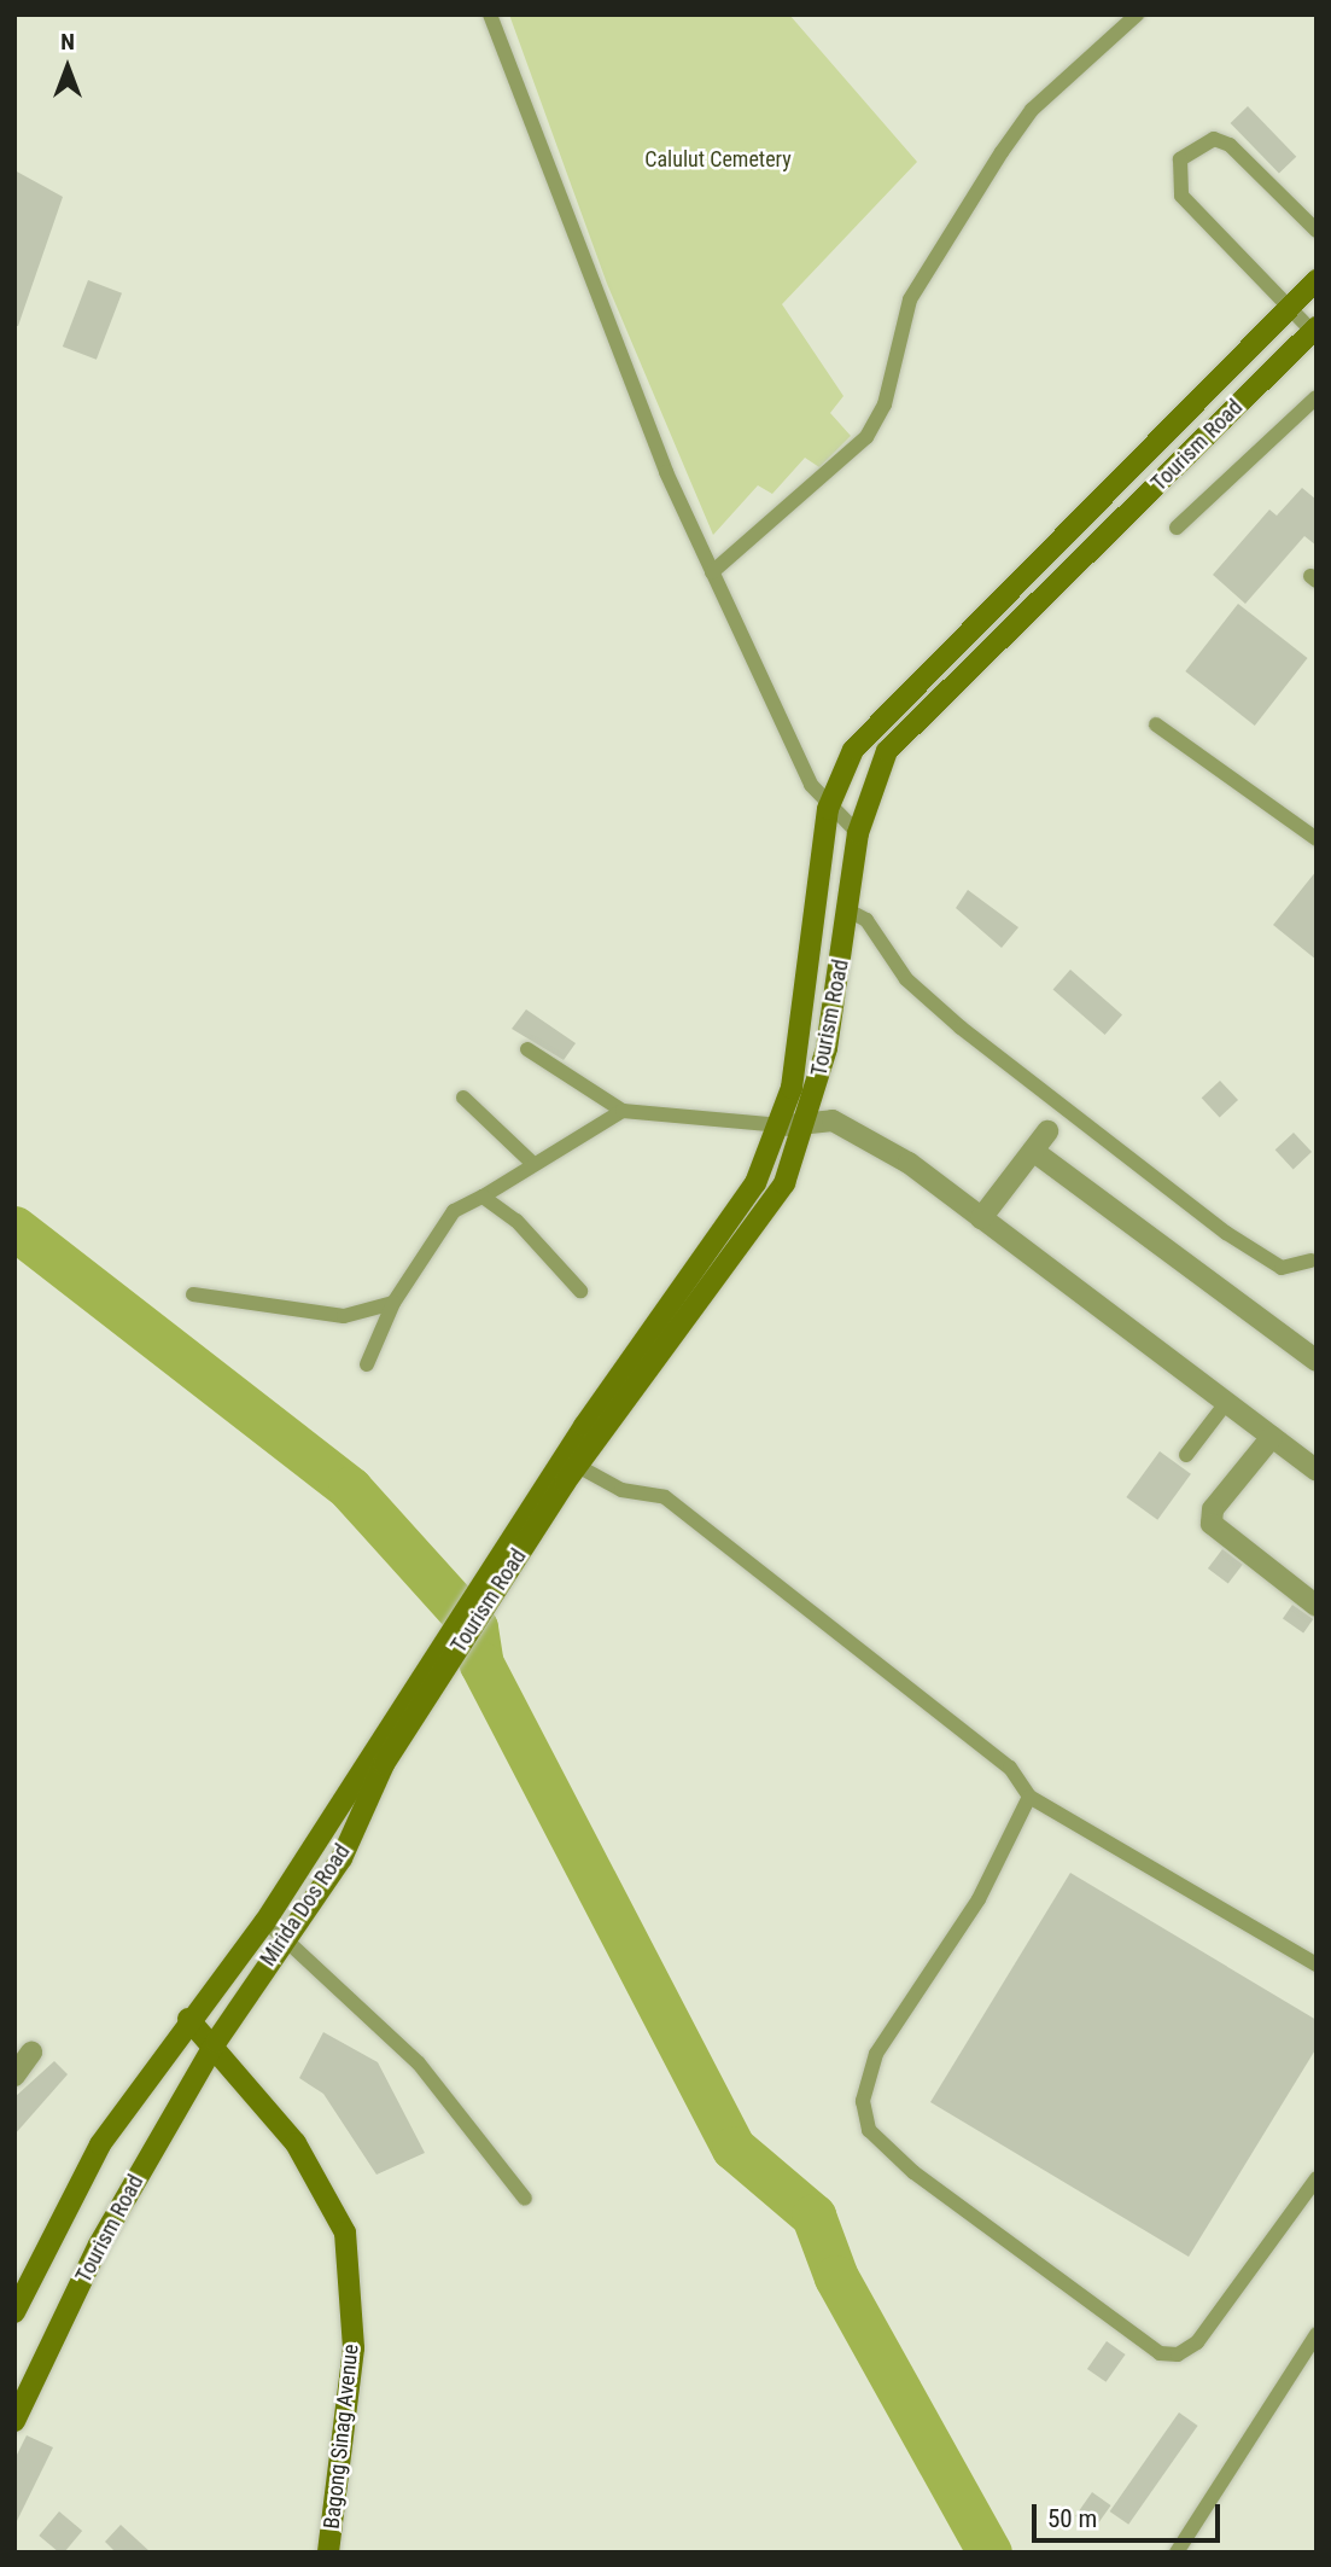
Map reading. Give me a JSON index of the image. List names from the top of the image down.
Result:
{
  "streets": {
    "main road": ["Tourism Road", "Mirida Dos Road", "Bagong Sinag Avenue"]
  },
  "crossings": [
    ["Tourism Road", "Mirida Dos Road"],
    ["Tourism Road", "Bagong Sinag Avenue"],
    ["Mirida Dos Road", "Bagong Sinag Avenue"]
  ],
  "parks": ["Calulut Cemetery"],
  "scale_bar": "50 m",
  "north": "top"
}
